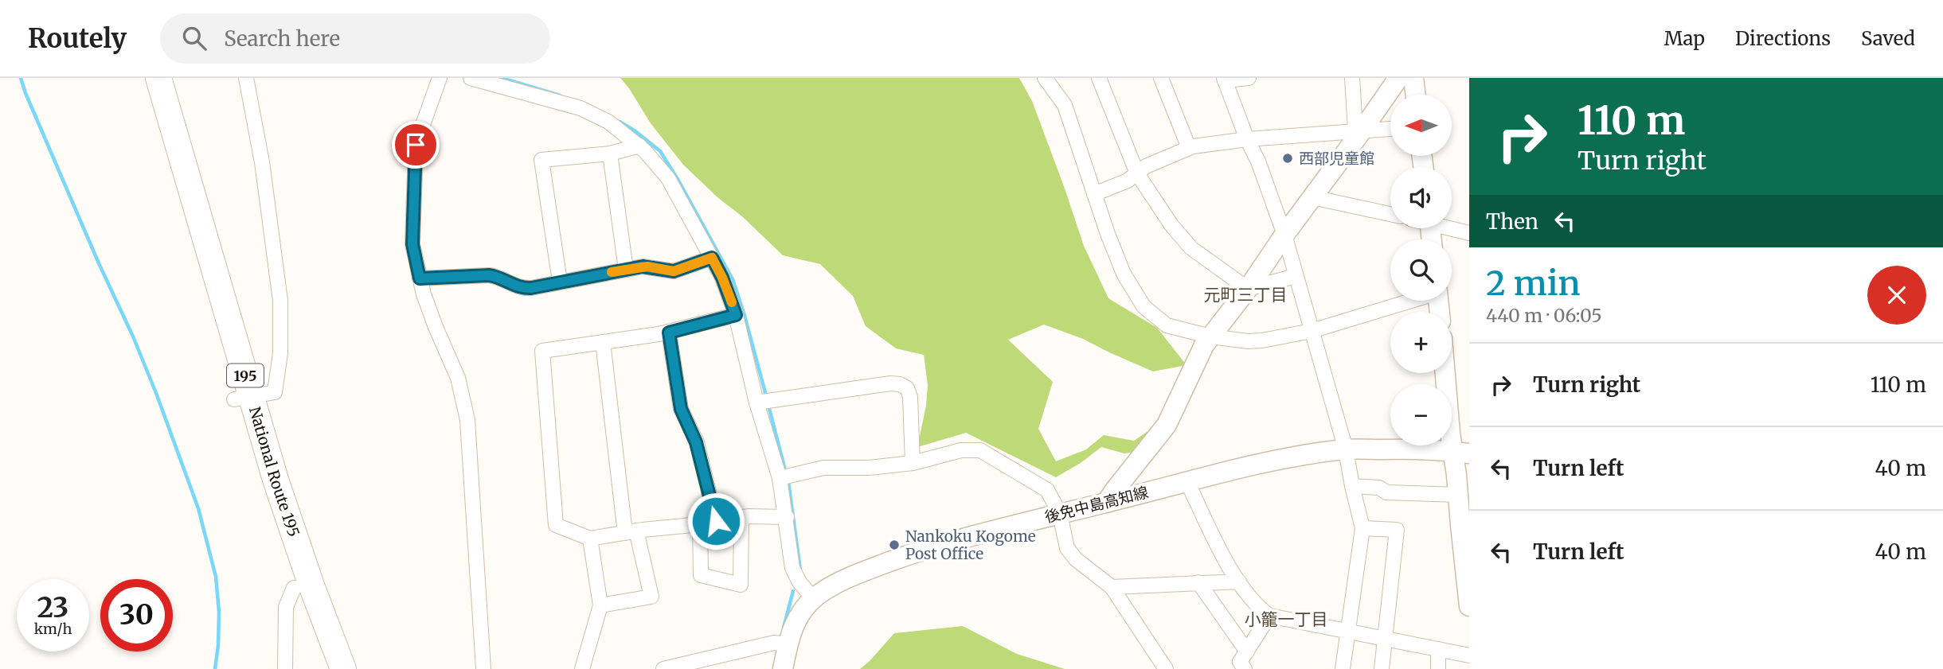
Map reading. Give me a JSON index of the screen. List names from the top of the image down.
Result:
{
  "streets": {
    "highway": ["195", "National Route 195"],
    "street": ["後免中島高知線"]
  },
  "districts": ["元町三丁目", "小籠一丁目"],
  "places": ["西部児童館", "Nankoku Kogome Post Office"],
  "north": "left",
  "page": {
    "header": "Routely",
    "search": "Search here",
    "nav": ["Map", "Directions", "Saved"],
    "turn": ["110 m", "Turn right"],
    "map_buttons": ["+", "−"],
    "then": "Then",
    "heading": ["2 min", "440 m · 06:05"],
    "list": [
      {
        "name": "Turn right",
        "value": "110 m"
      },
      {
        "name": "Turn left",
        "value": "40 m"
      },
      {
        "name": "Turn left",
        "value": "40 m"
      }
    ],
    "speed": "23 km/h",
    "limit": "30"
  }
}
